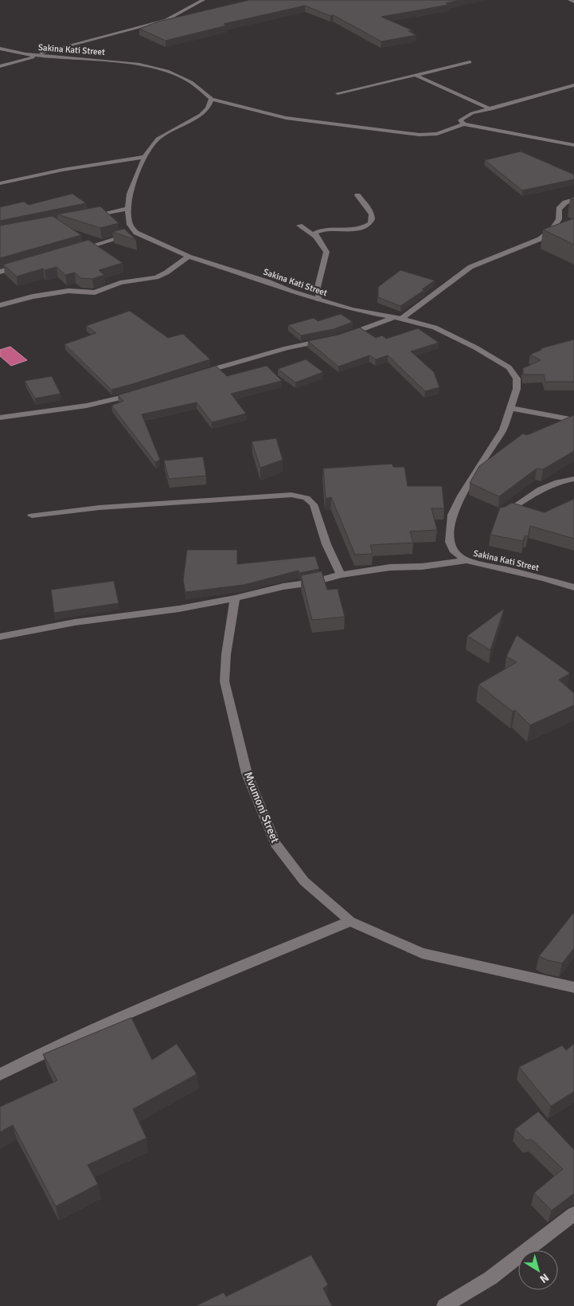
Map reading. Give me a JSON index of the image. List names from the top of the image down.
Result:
{
  "streets": {
    "street": ["Sakina Kati Street", "Mvumoni Street"]
  },
  "north": "bottom right"
}
